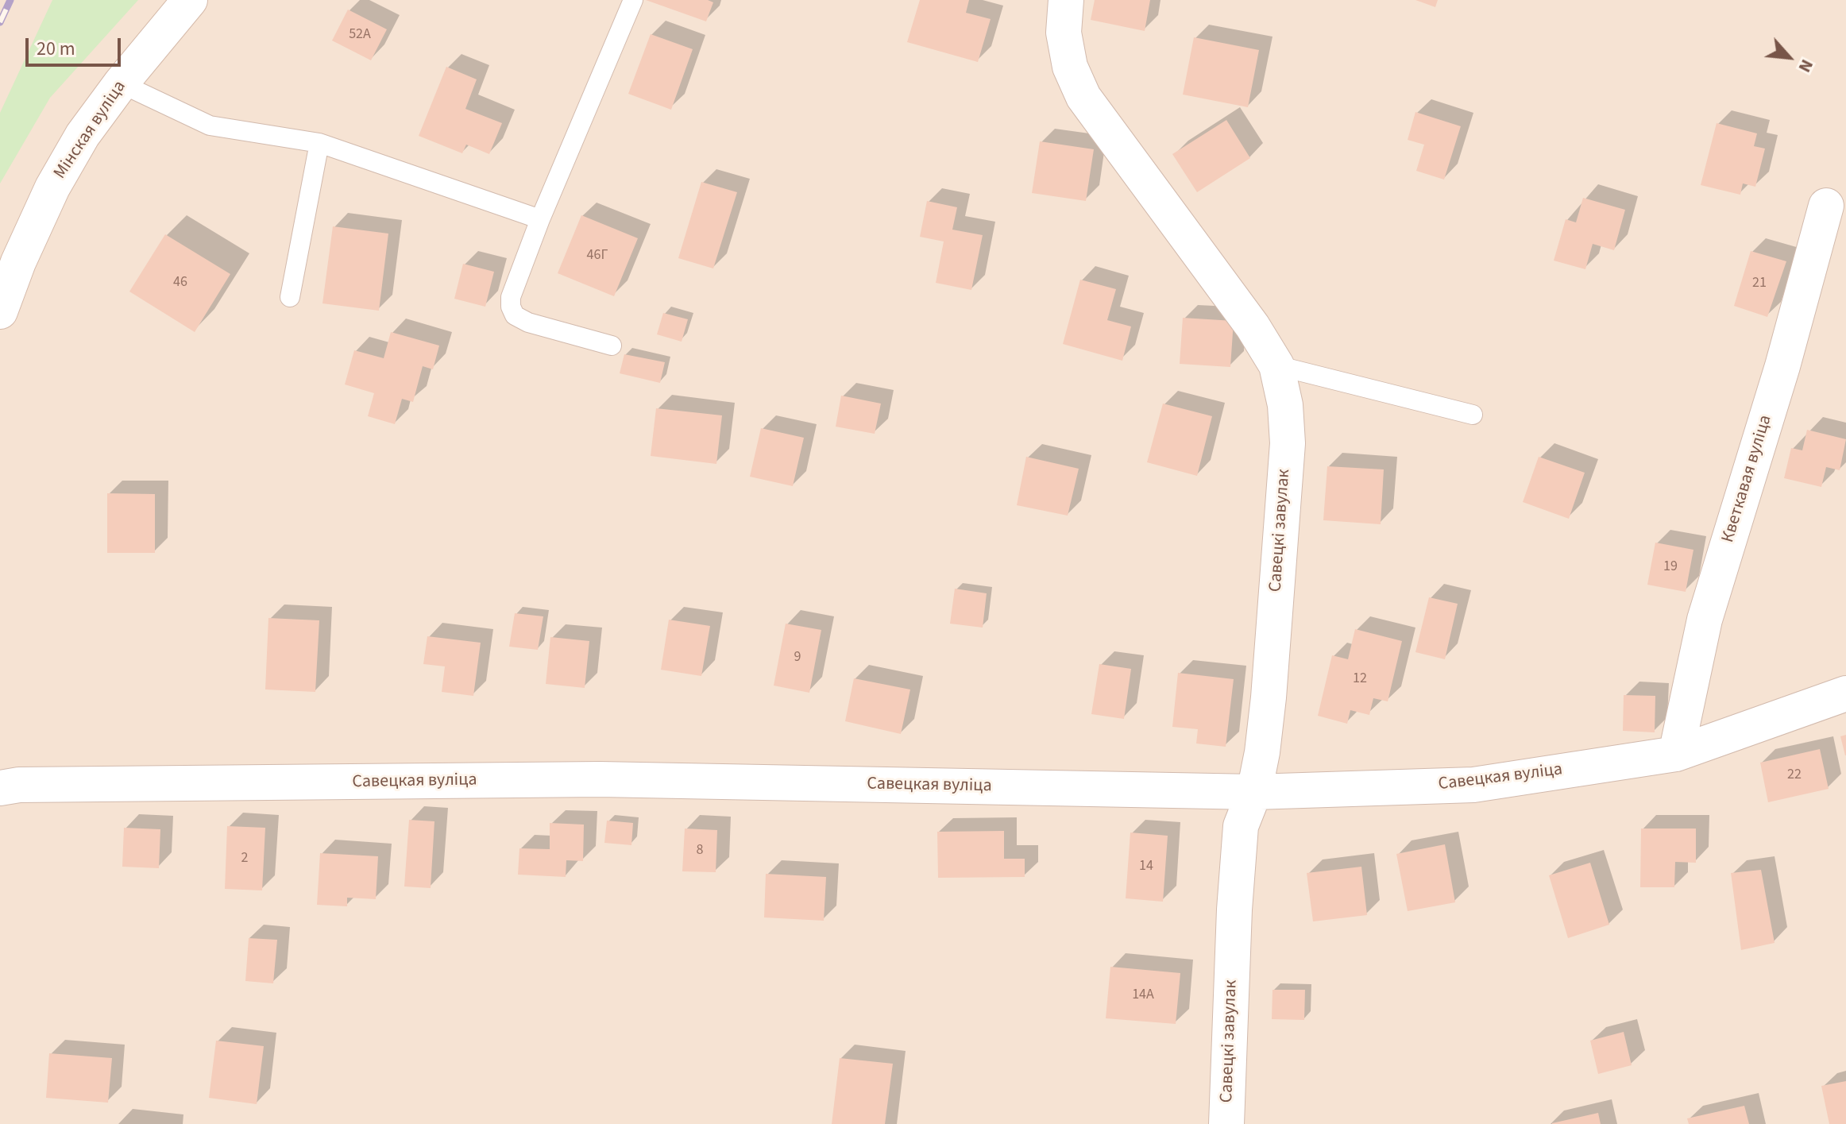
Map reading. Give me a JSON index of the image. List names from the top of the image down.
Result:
{
  "streets": {
    "street": [
      "Мінская вуліца",
      "Кветкавая вуліца",
      "Савецкі завулак",
      "Савецкая вуліца"
    ]
  },
  "crossings": [
    ["Кветкавая вуліца", "Савецкая вуліца"],
    ["Савецкі завулак", "Савецкая вуліца"]
  ],
  "house_numbers": [
    "52А",
    "46Г",
    "46",
    "21",
    "19",
    "9",
    "12",
    "22",
    "8",
    "2",
    "14",
    "14А"
  ],
  "scale_bar": "20 m",
  "north": "bottom right"
}
